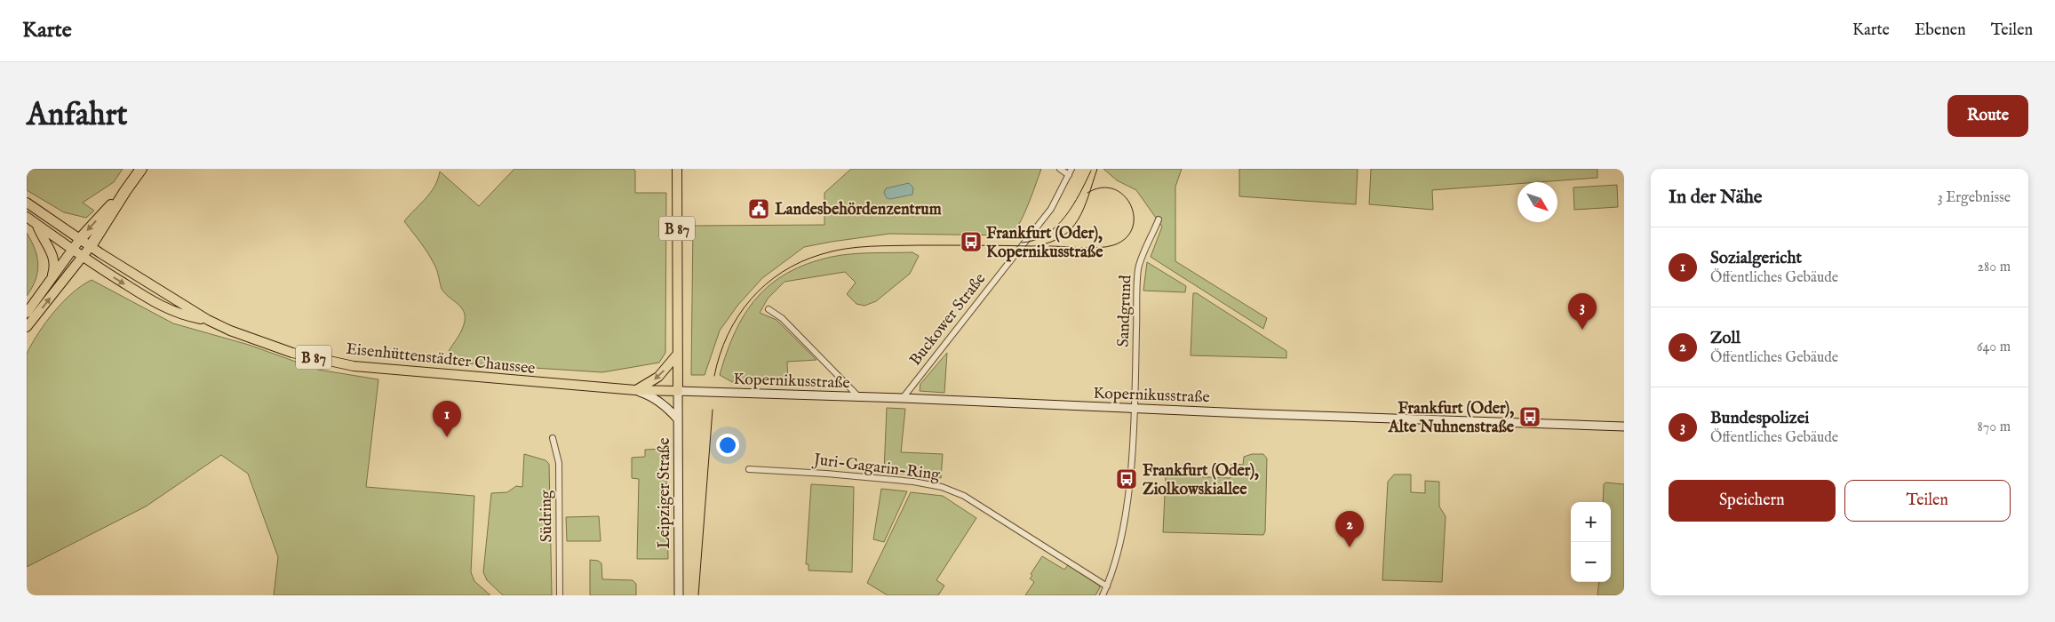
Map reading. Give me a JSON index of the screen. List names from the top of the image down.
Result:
{
  "streets": {
    "main road": [
      "B 87",
      "Eisenhüttenstädter Chaussee",
      "Kopernikusstraße",
      "Leipziger Straße"
    ],
    "street": [
      "Sandgrund",
      "Buckower Straße",
      "Juri-Gagarin-Ring",
      "Südring"
    ]
  },
  "crossings": [
    ["B 87", "Eisenhüttenstädter Chaussee"],
    ["B 87", "Kopernikusstraße"],
    ["B 87", "Leipziger Straße"],
    ["Sandgrund", "Kopernikusstraße"],
    ["Sandgrund", "Juri-Gagarin-Ring"],
    ["Buckower Straße", "Kopernikusstraße"],
    ["Eisenhüttenstädter Chaussee", "Kopernikusstraße"],
    ["Eisenhüttenstädter Chaussee", "Leipziger Straße"],
    ["Kopernikusstraße", "Leipziger Straße"]
  ],
  "places": {
    "public building": ["Landesbehördenzentrum"],
    "bus stop": ["Frankfurt (Oder), Kopernikusstraße", "Frankfurt (Oder), Alte Nuhnenstraße", "Frankfurt (Oder), Ziolkowskiallee"]
  },
  "north": "bottom right",
  "page": {
    "header": "Karte",
    "nav": ["Karte", "Ebenen", "Teilen"],
    "buttons": [
      "Route",
      ["Speichern", "Teilen"]
    ],
    "title": "Anfahrt",
    "heading": ["In der Nähe", "3 Ergebnisse"],
    "list": [
      {
        "mark": "1",
        "name": "Sozialgericht",
        "note": "Öffentliches Gebäude",
        "value": "280 m"
      },
      {
        "mark": "2",
        "name": "Zoll",
        "note": "Öffentliches Gebäude",
        "value": "640 m"
      },
      {
        "mark": "3",
        "name": "Bundespolizei",
        "note": "Öffentliches Gebäude",
        "value": "870 m"
      }
    ],
    "pins": ["3", "1", "2"],
    "map_buttons": ["+", "−"]
  }
}
